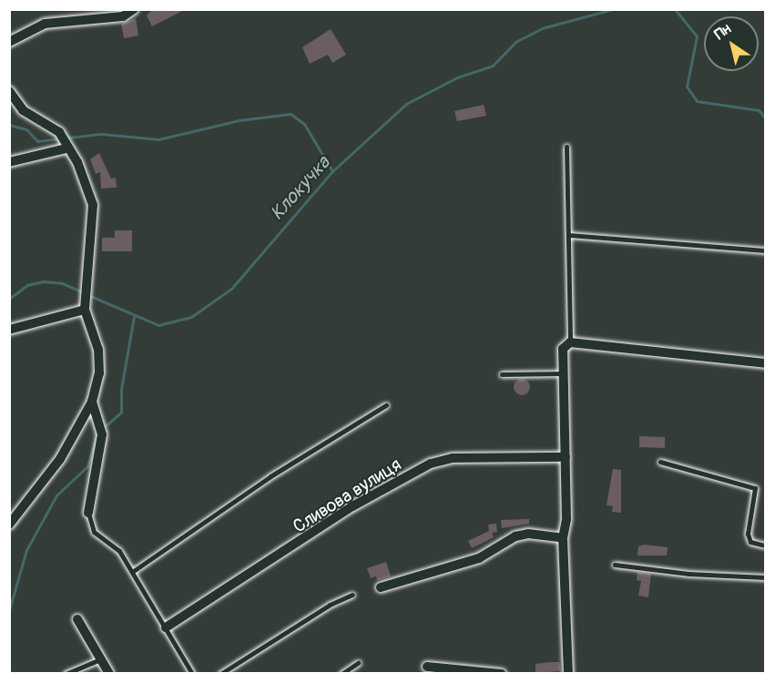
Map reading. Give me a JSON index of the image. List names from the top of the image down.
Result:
{
  "streets": {
    "street": ["Сливова вулиця"]
  },
  "water": ["Клокучка"],
  "north": "top left"
}
